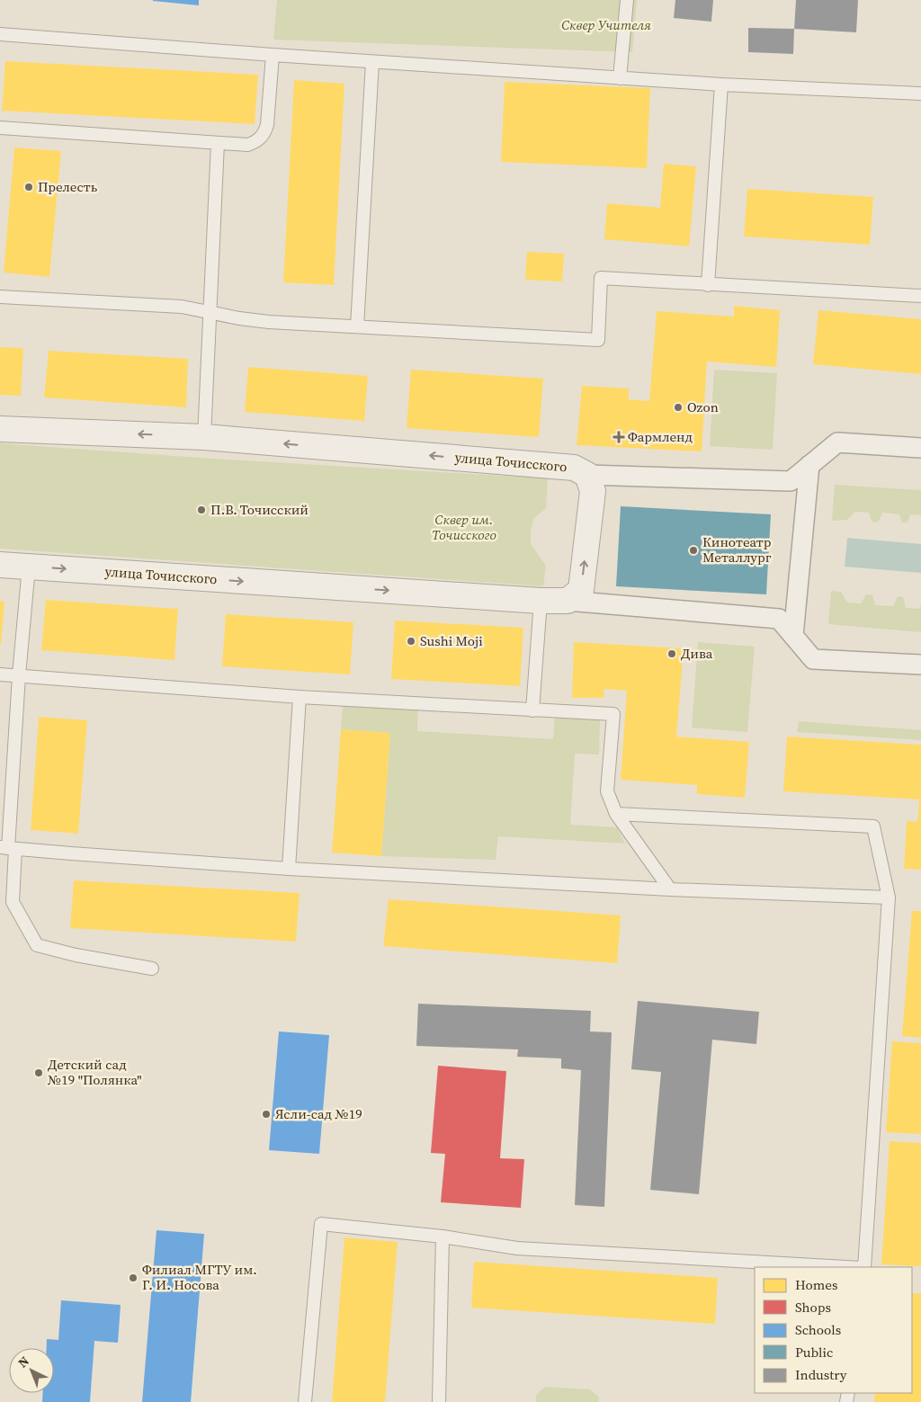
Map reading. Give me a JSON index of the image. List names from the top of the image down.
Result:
{
  "streets": {
    "street": ["улица Точисского"]
  },
  "parks": ["Сквер Учителя", "Сквер им. Точисского"],
  "places": {
    "other": [
      "Прелесть",
      "Ozon",
      "П.В. Точисский",
      "Кинотеатр Металлург",
      "Sushi Moji",
      "Дива",
      "Детский сад №19 \"Полянка\"",
      "Ясли-сад №19",
      "Филиал МГТУ им. Г. И. Носова"
    ],
    "health": ["Фармленд"]
  },
  "legend": [
    "Homes",
    "Shops",
    "Schools",
    "Public",
    "Industry"
  ],
  "north": "top left"
}
